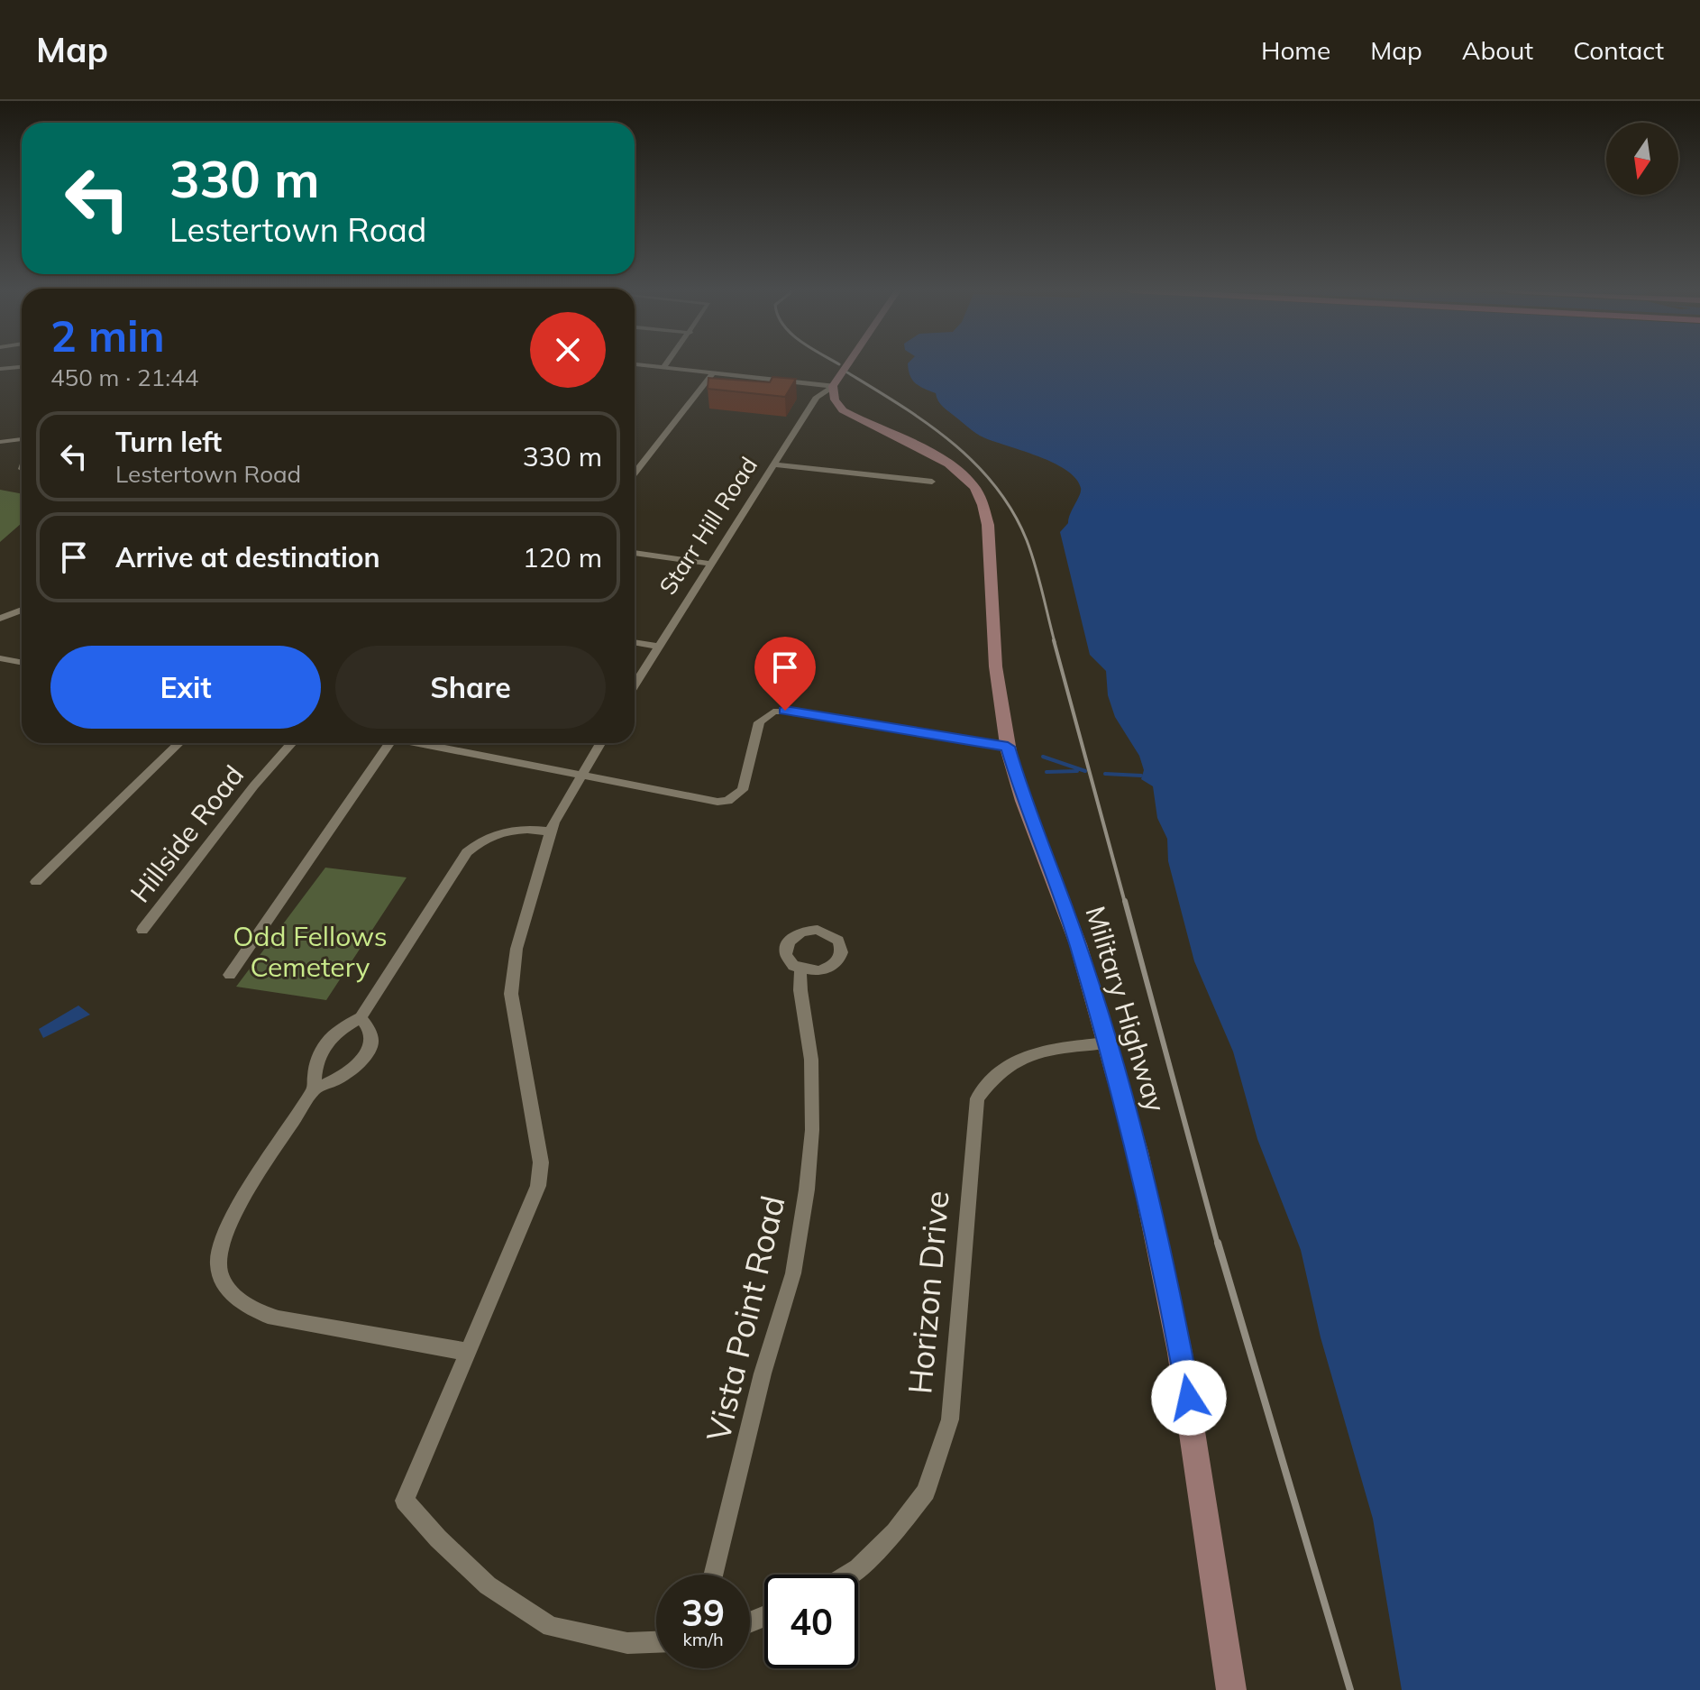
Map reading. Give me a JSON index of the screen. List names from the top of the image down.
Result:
{
  "streets": {
    "street": [
      "Starr Hill Road",
      "Hillside Road",
      "Military Highway",
      "Horizon Drive",
      "Vista Point Road"
    ]
  },
  "crossings": [
    ["Starr Hill Road", "Military Highway"],
    ["Military Highway", "Horizon Drive"]
  ],
  "parks": ["Odd Fellows Cemetery"],
  "north": "bottom",
  "page": {
    "header": "Map",
    "nav": [
      "Home",
      "Map",
      "About",
      "Contact"
    ],
    "turn": ["330 m", "Lestertown Road"],
    "heading": ["2 min", "450 m · 21:44"],
    "list": [
      {
        "name": "Turn left",
        "note": "Lestertown Road",
        "value": "330 m"
      },
      {
        "name": "Arrive at destination",
        "value": "120 m"
      }
    ],
    "buttons": ["Exit", "Share"],
    "speed": "39 km/h",
    "limit": "40"
  }
}
